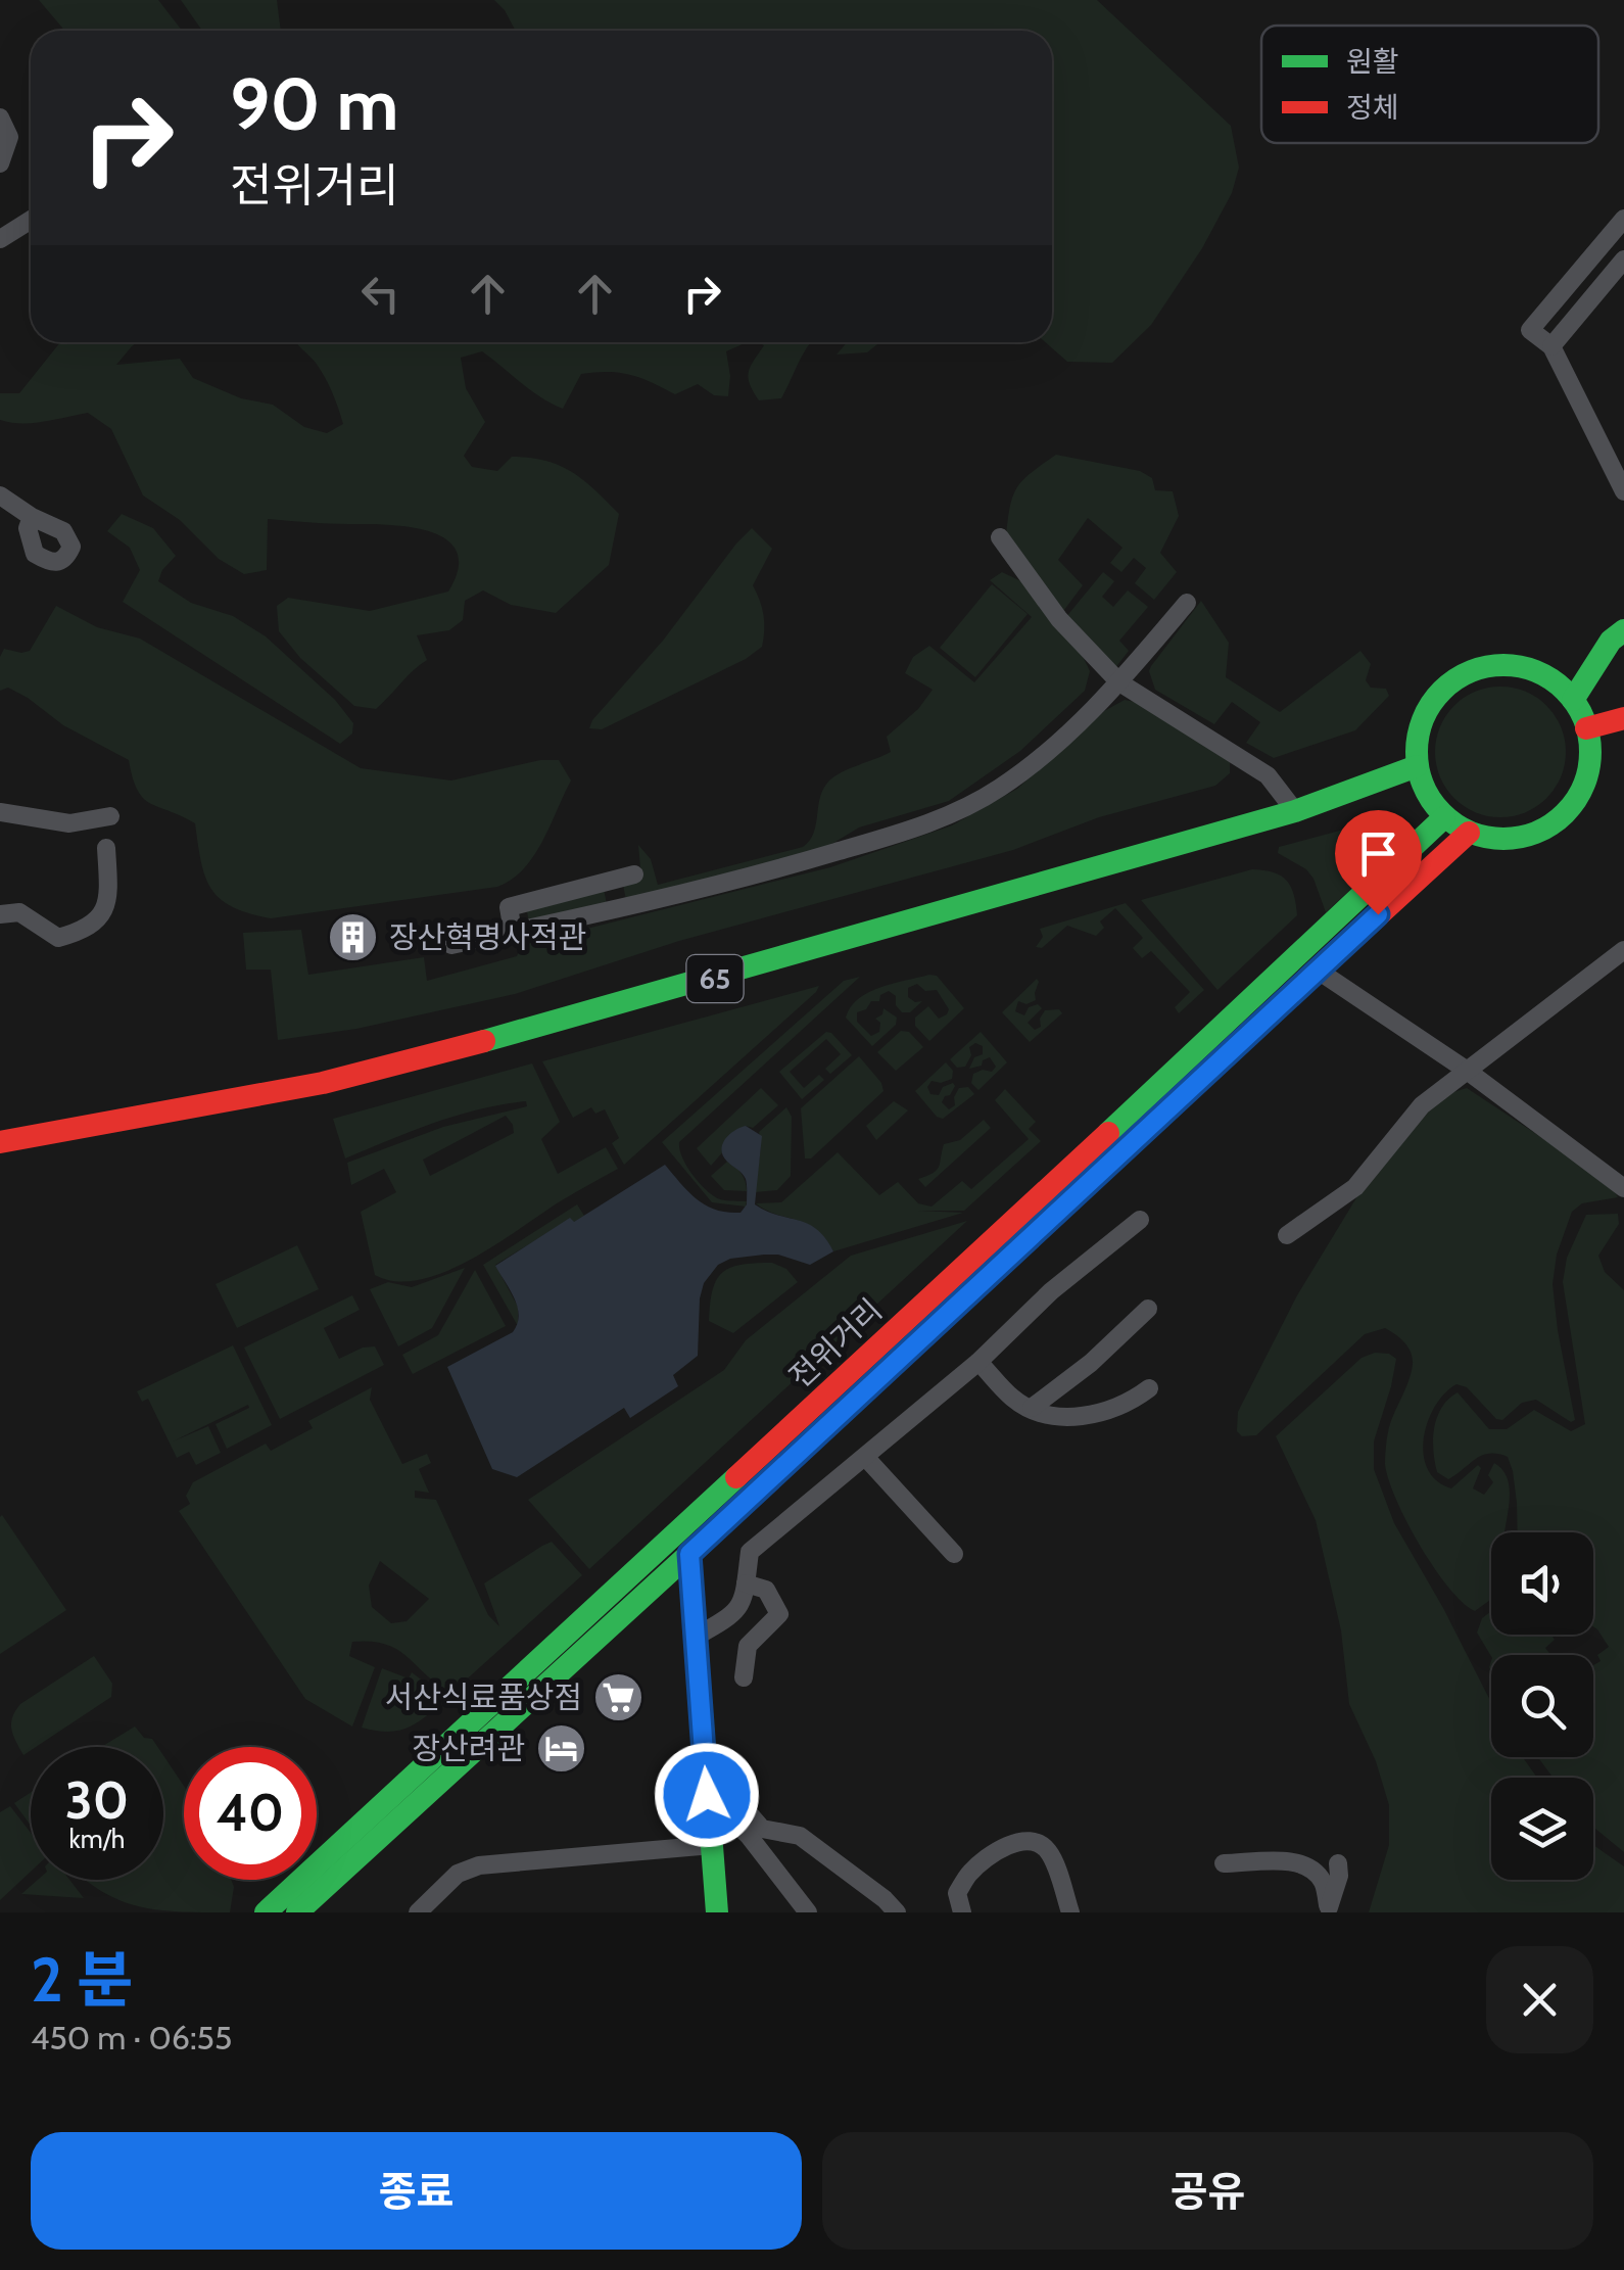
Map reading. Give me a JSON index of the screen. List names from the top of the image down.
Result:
{
  "streets": {
    "main road": ["65", "전위거리"]
  },
  "crossings": [
    ["65", "전위거리"]
  ],
  "places": {
    "building": ["장산혁명사적관"],
    "supermarket": ["서산식료품상점"],
    "hotel": ["장산려관"]
  },
  "legend": ["원활", "정체"],
  "page": {
    "turn": ["90 m", "전위거리"],
    "speed": "30 km/h",
    "limit": "40",
    "heading": ["2 분", "450 m · 06:55"],
    "buttons": ["종료", "공유"]
  }
}
